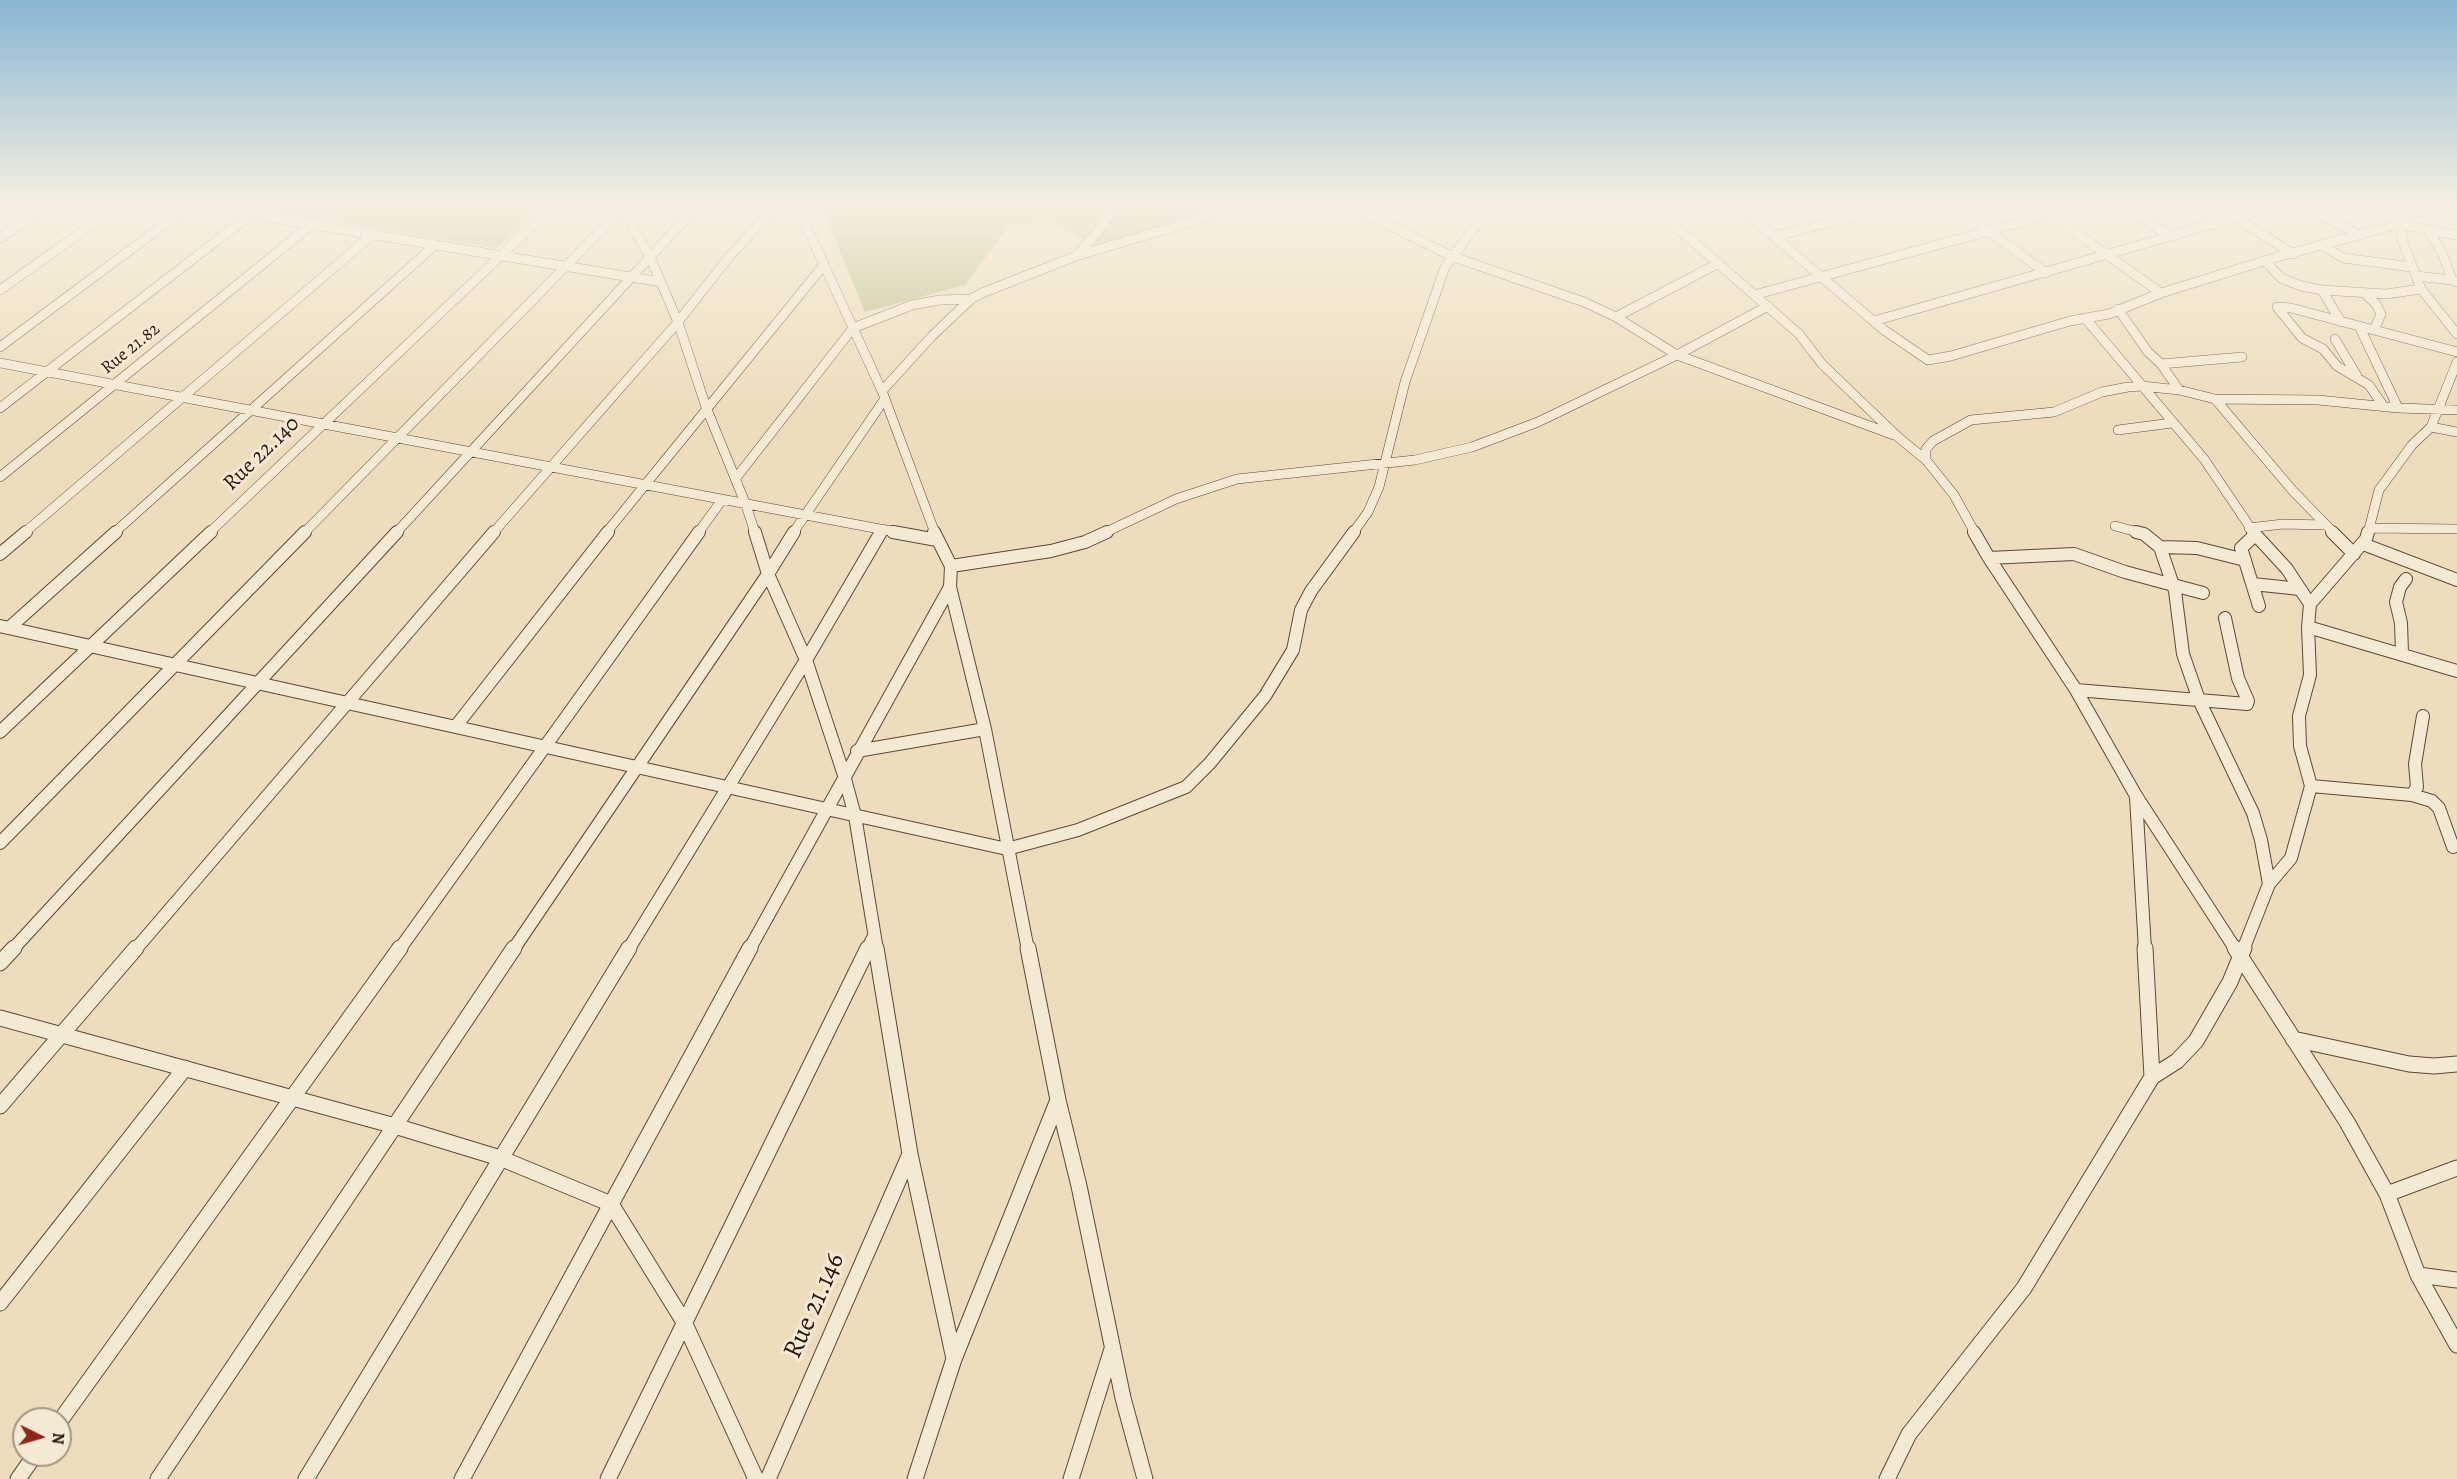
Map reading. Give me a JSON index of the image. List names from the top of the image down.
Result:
{
  "streets": {
    "street": ["Rue 21.82", "Rue 22.140", "Rue 21.146"]
  },
  "north": "right"
}
